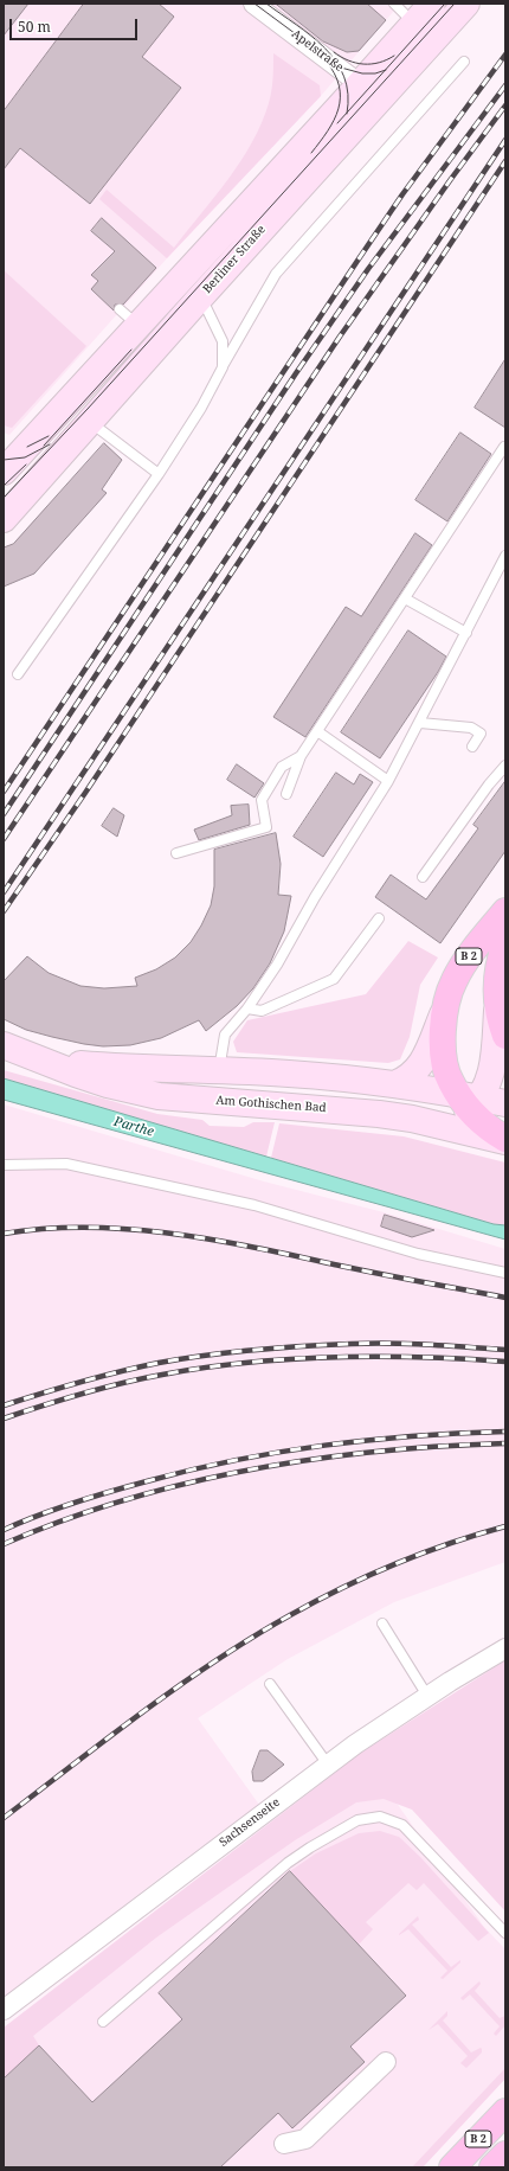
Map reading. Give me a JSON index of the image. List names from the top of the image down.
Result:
{
  "streets": {
    "main road": ["Berliner Straße", "B 2", "Am Gothischen Bad"],
    "street": ["Apelstraße", "Sachsenseite"]
  },
  "crossings": [
    ["Apelstraße", "Berliner Straße"],
    ["B 2", "Am Gothischen Bad"]
  ],
  "water": ["Parthe"],
  "scale_bar": "50 m"
}
